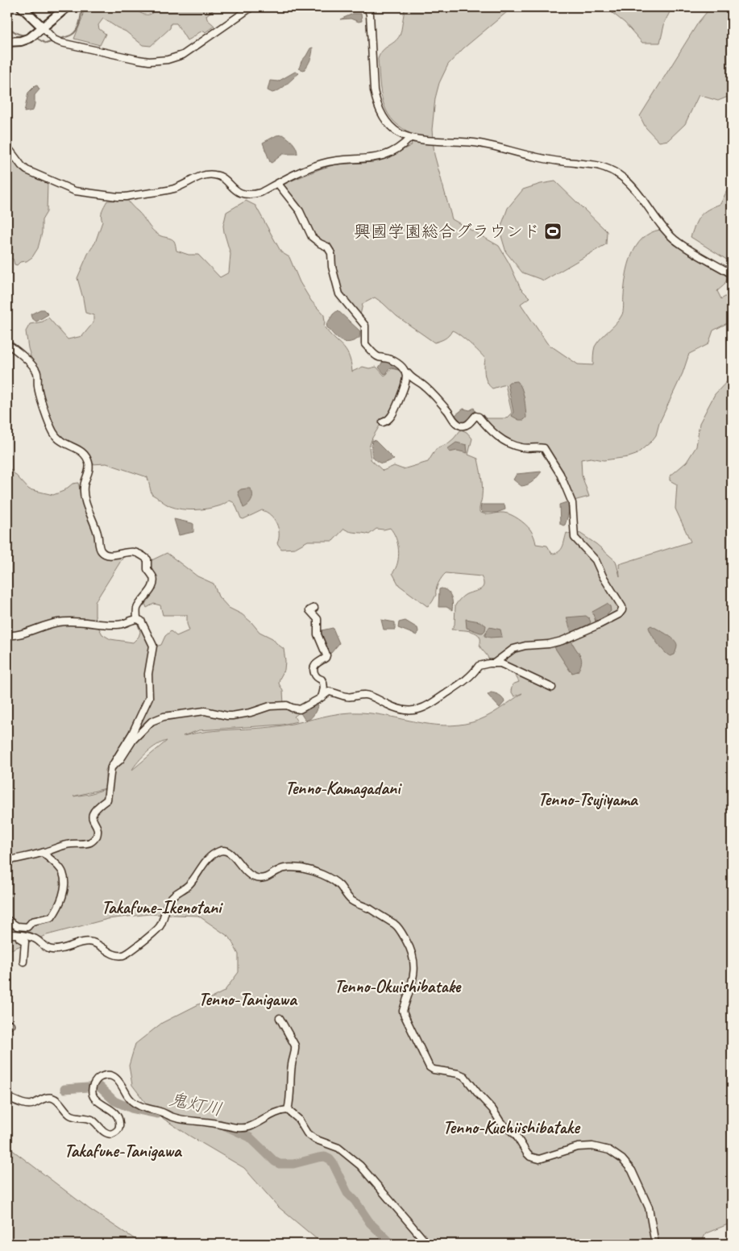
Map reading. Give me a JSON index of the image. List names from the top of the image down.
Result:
{
  "districts": [
    "Tenno-Kamagadani",
    "Tenno-Tsujiyama",
    "Takafune-Ikenotani",
    "Tenno-Okuishibatake",
    "Tenno-Tanigawa",
    "Tenno-Kuchiishibatake",
    "Takafune-Tanigawa"
  ],
  "water": ["鬼灯川"],
  "places": {
    "sports": ["興國学園総合グラウンド"]
  }
}
